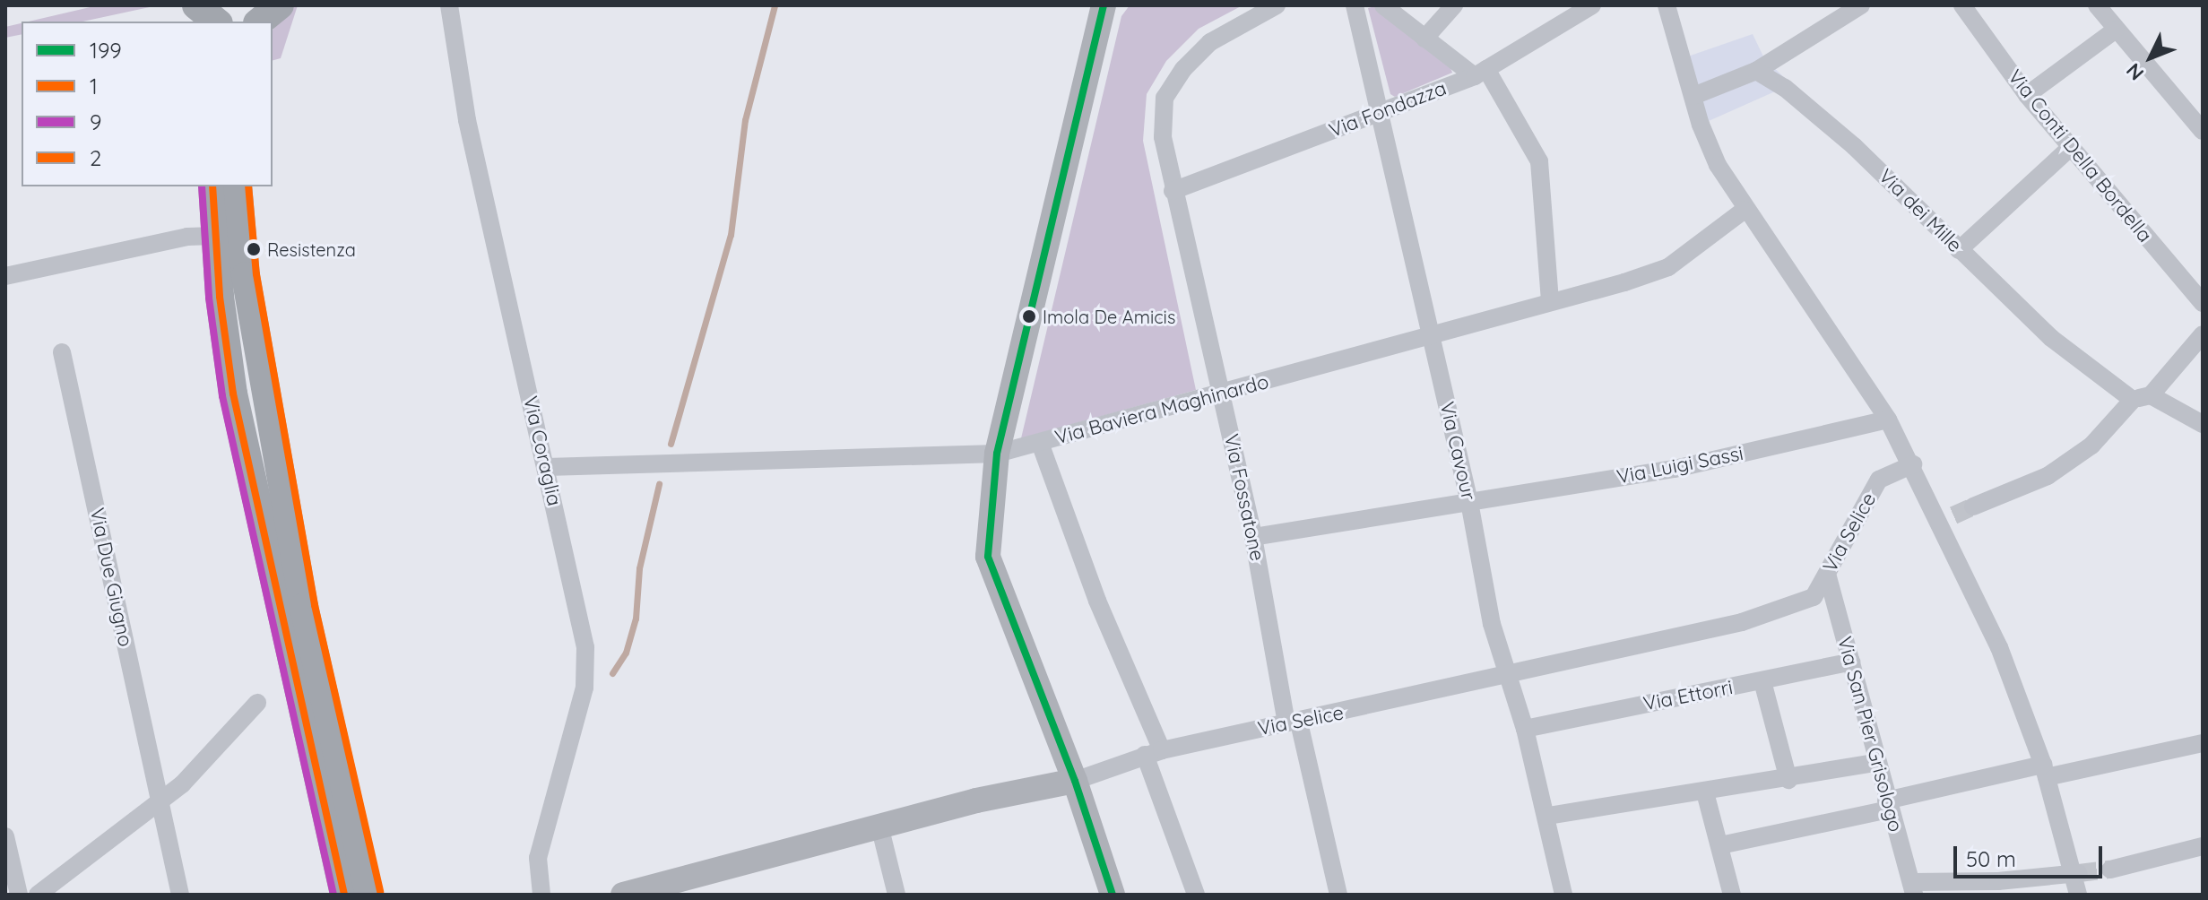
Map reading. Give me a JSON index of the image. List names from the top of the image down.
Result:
{
  "streets": {
    "street": [
      "Via Fondazza",
      "Via Conti Della Bordella",
      "Via dei Mille",
      "Via Baviera Maghinardo",
      "Via Coraglia",
      "Via Cavour",
      "Via Luigi Sassi",
      "Via Fossatone",
      "Via Selice",
      "Via Due Giugno",
      "Via Ettorri",
      "Via San Pier Grisologo"
    ]
  },
  "crossings": [
    ["Via Fondazza", "Via Cavour"],
    ["Via Fondazza", "Via Fossatone"],
    ["Via Baviera Maghinardo", "Via Coraglia"],
    ["Via Baviera Maghinardo", "Via Cavour"],
    ["Via Baviera Maghinardo", "Via Fossatone"],
    ["Via Cavour", "Via Luigi Sassi"],
    ["Via Cavour", "Via Selice"],
    ["Via Cavour", "Via Ettorri"],
    ["Via Luigi Sassi", "Via Fossatone"],
    ["Via Fossatone", "Via Selice"],
    ["Via Selice", "Via San Pier Grisologo"],
    ["Via Ettorri", "Via San Pier Grisologo"]
  ],
  "places": ["Resistenza", "Imola De Amicis"],
  "lines": [
    "transit line 199",
    "transit line 1",
    "transit line 9",
    "transit line 2"
  ],
  "legend": [
    "199",
    "1",
    "9",
    "2"
  ],
  "scale_bar": "50 m",
  "north": "bottom left"
}
